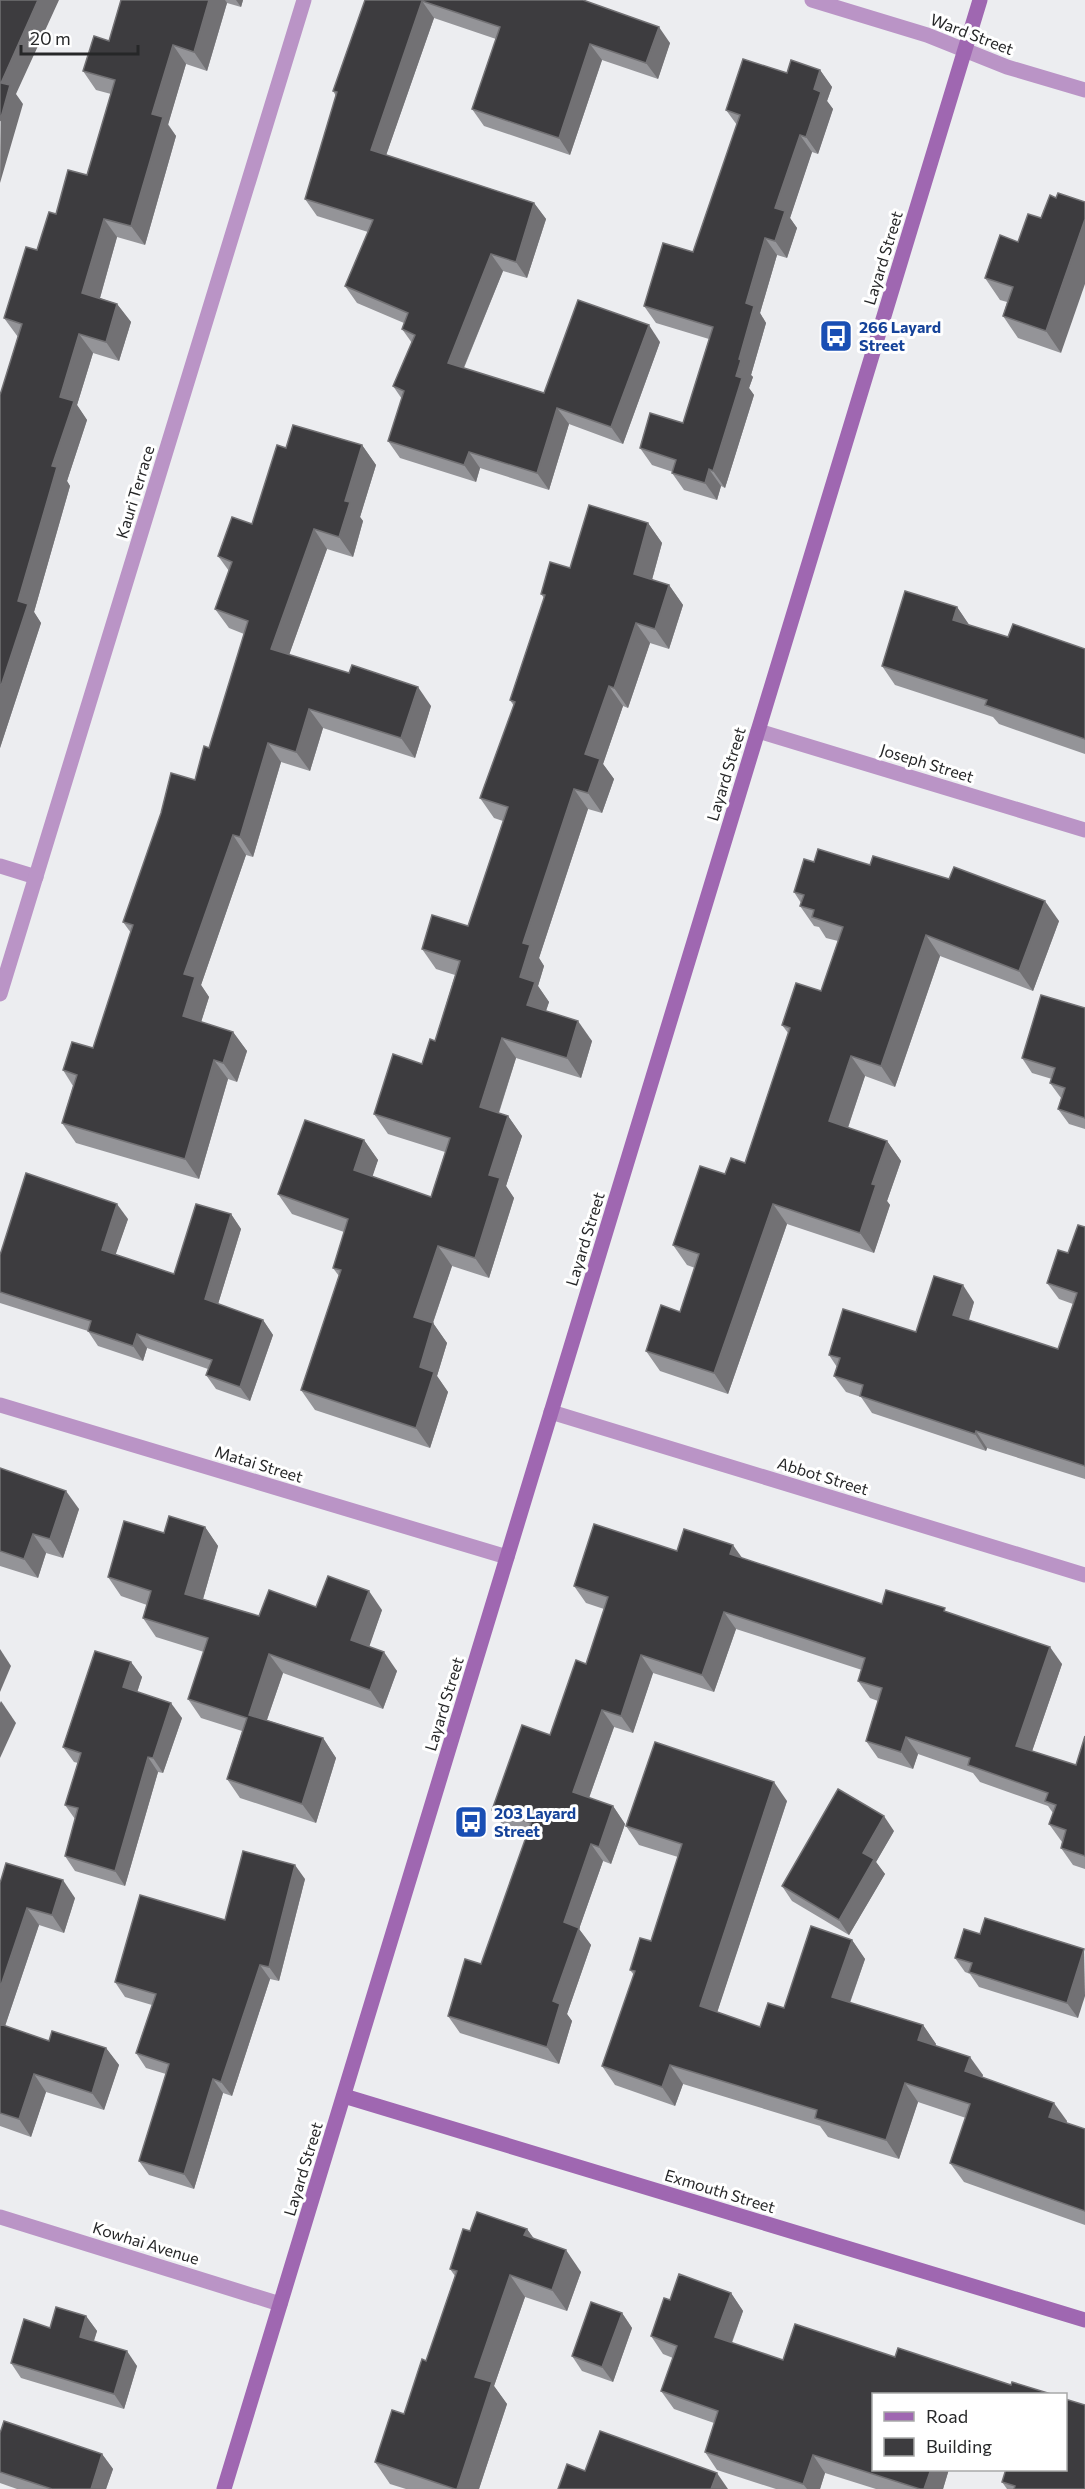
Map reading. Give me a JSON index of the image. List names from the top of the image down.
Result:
{
  "streets": {
    "street": [
      "Ward Street",
      "Layard Street",
      "Kauri Terrace",
      "Joseph Street",
      "Matai Street",
      "Abbot Street",
      "Exmouth Street",
      "Kowhai Avenue"
    ]
  },
  "crossings": [
    ["Ward Street", "Layard Street"],
    ["Layard Street", "Joseph Street"],
    ["Layard Street", "Matai Street"],
    ["Layard Street", "Abbot Street"],
    ["Layard Street", "Exmouth Street"],
    ["Layard Street", "Kowhai Avenue"]
  ],
  "places": {
    "bus stop": ["266 Layard Street", "203 Layard Street"]
  },
  "legend": ["Road", "Building"],
  "scale_bar": "20 m"
}
